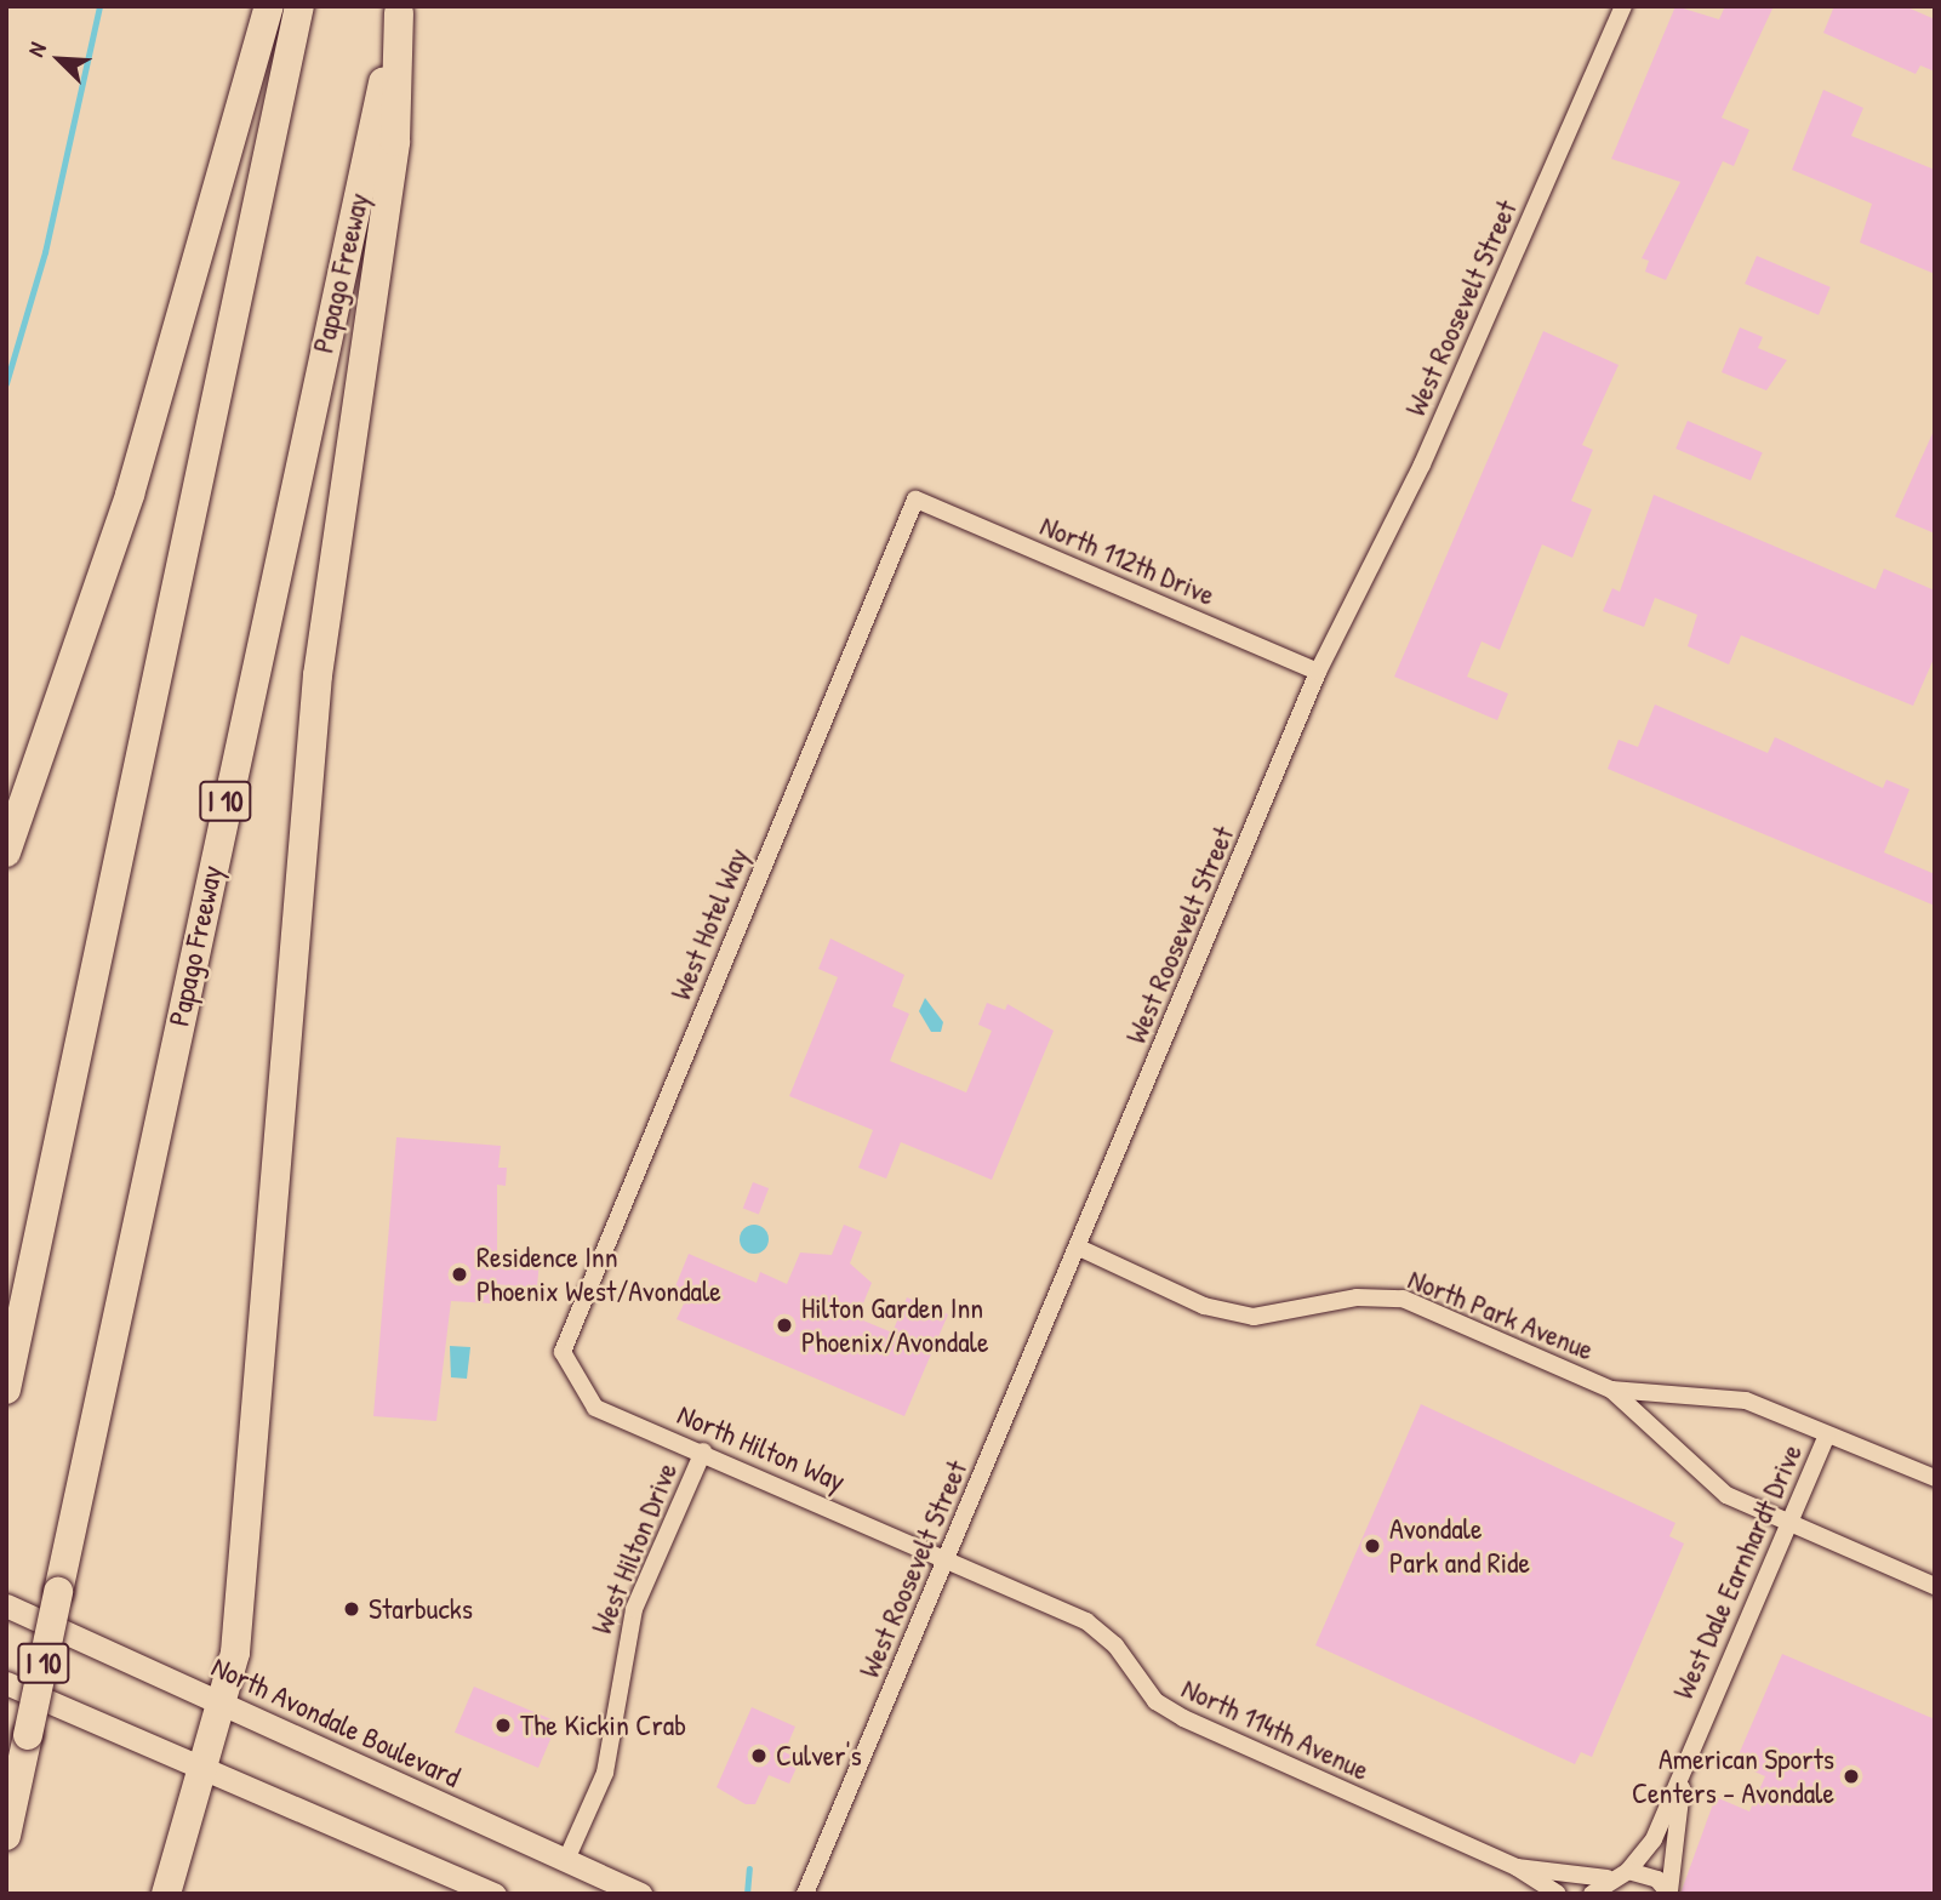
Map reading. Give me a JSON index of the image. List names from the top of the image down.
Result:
{
  "streets": {
    "highway": ["Papago Freeway", "I 10"],
    "main road": ["North Avondale Boulevard"],
    "street": [
      "West Roosevelt Street",
      "North 112th Drive",
      "West Hotel Way",
      "North Park Avenue",
      "North Hilton Way",
      "West Hilton Drive",
      "West Dale Earnhardt Drive",
      "North 114th Avenue"
    ]
  },
  "crossings": [
    ["West Roosevelt Street", "North 112th Drive"],
    ["West Roosevelt Street", "North Park Avenue"],
    ["West Roosevelt Street", "North Hilton Way"],
    ["West Roosevelt Street", "North 114th Avenue"],
    ["North 112th Drive", "West Hotel Way"],
    ["West Hotel Way", "North Hilton Way"],
    ["North Park Avenue", "West Dale Earnhardt Drive"],
    ["North Hilton Way", "West Hilton Drive"],
    ["North Hilton Way", "North 114th Avenue"],
    ["West Hilton Drive", "North Avondale Boulevard"]
  ],
  "places": [
    "Residence Inn Phoenix West/Avondale",
    "Hilton Garden Inn Phoenix/Avondale",
    "Avondale Park and Ride",
    "Starbucks",
    "The Kickin Crab",
    "Culver's",
    "American Sports Centers - Avondale"
  ],
  "north": "top left"
}
